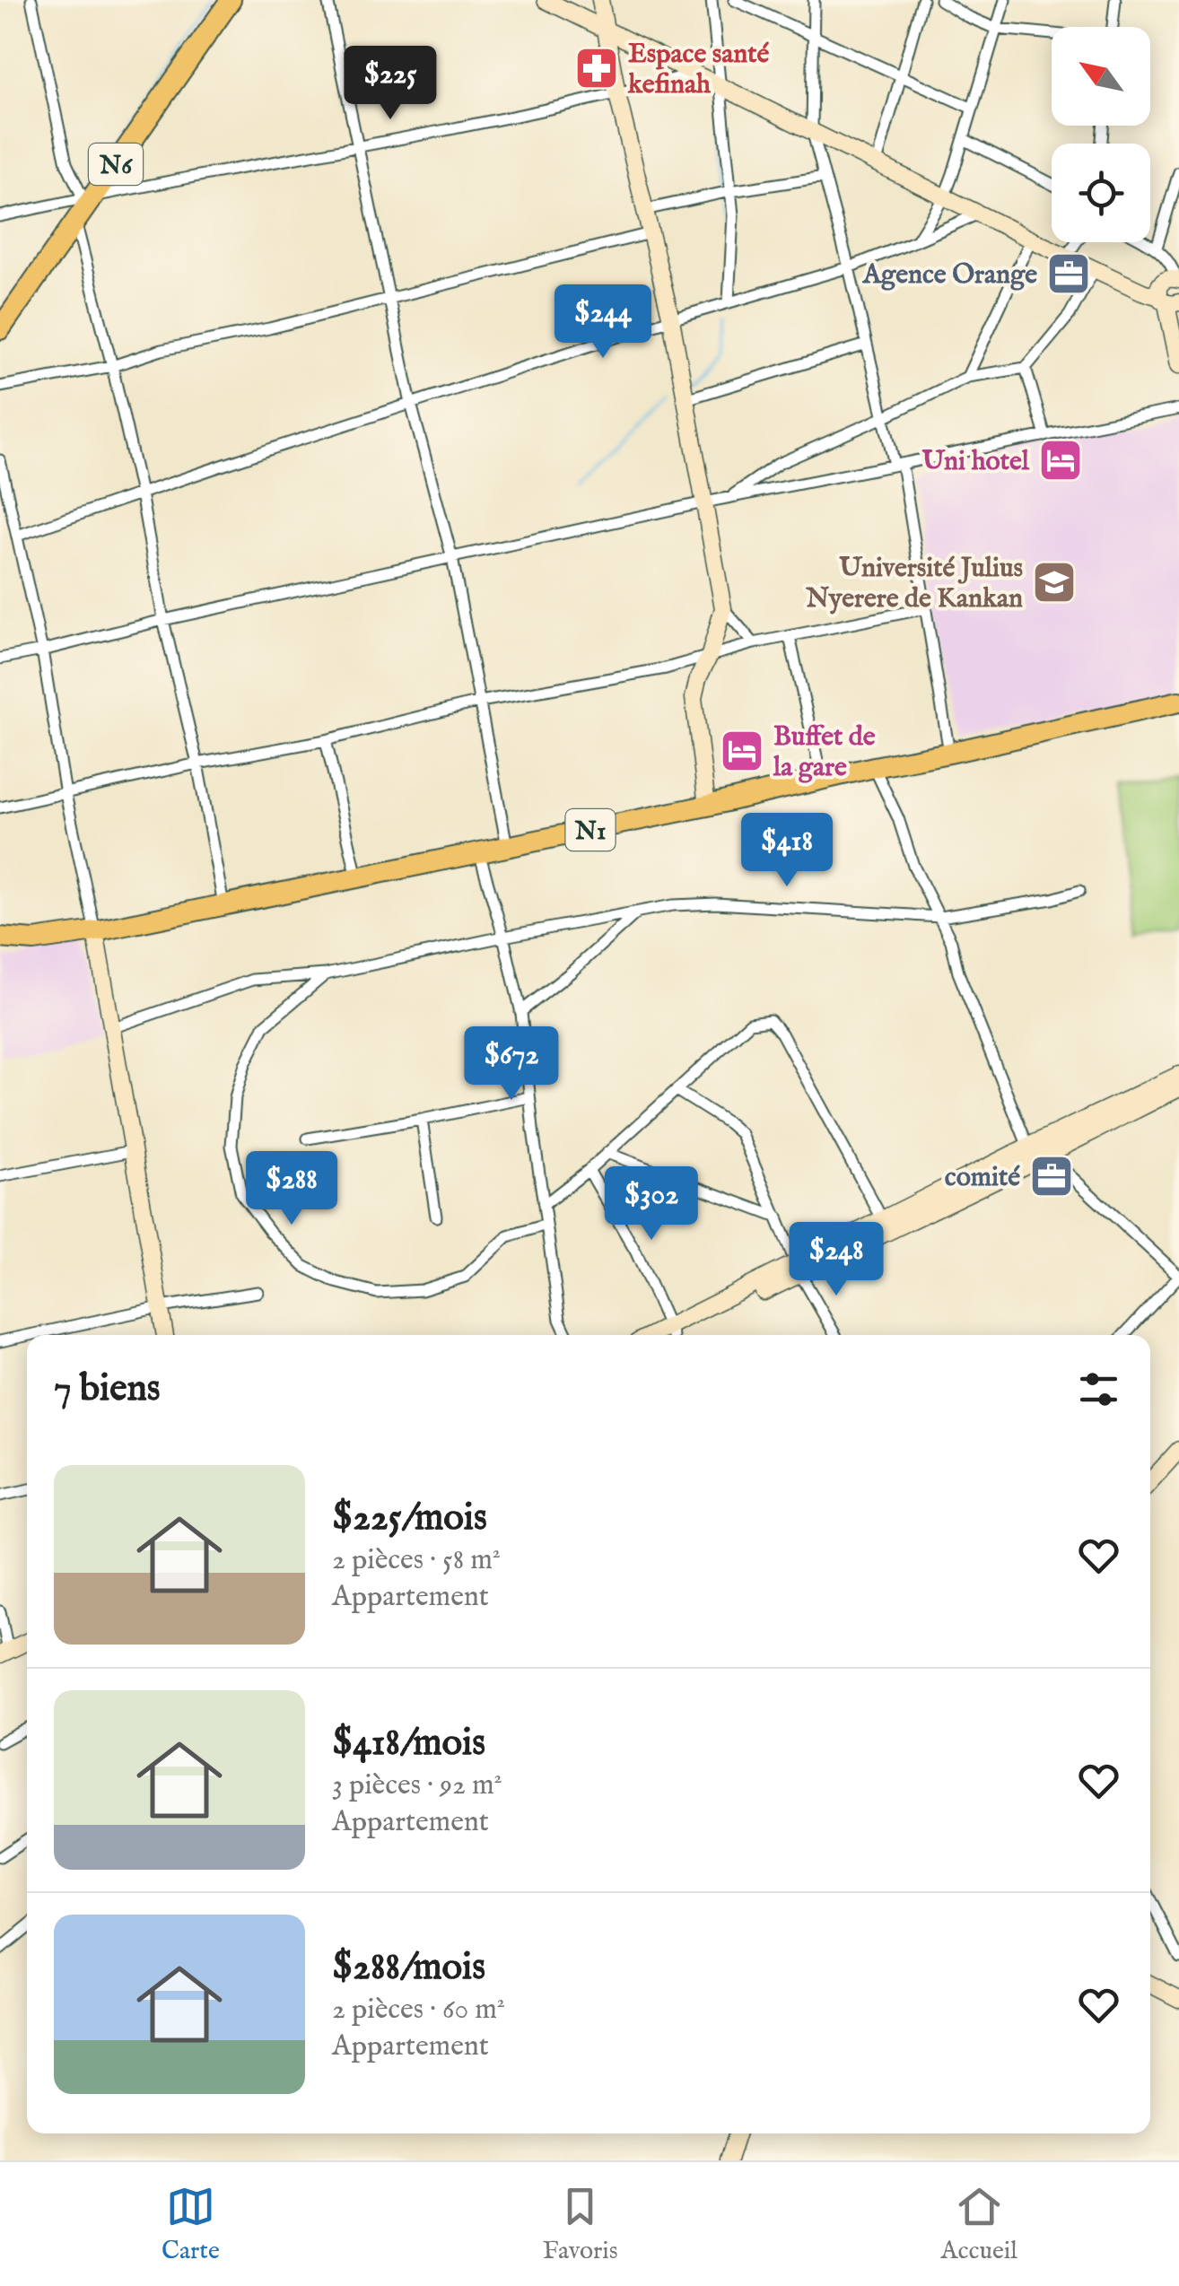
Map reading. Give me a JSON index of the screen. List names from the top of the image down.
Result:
{
  "streets": {
    "highway": ["N6", "N1"]
  },
  "places": {
    "pharmacy": ["Espace santé kefinah"],
    "office": ["Agence Orange", "comité"],
    "hotel": ["Uni hotel", "Buffet de la gare"],
    "school or university": ["Université Julius Nyerere de Kankan"]
  },
  "north": "top left",
  "page": {
    "price": [
      "$225",
      "$244",
      "$418",
      "$672",
      "$288",
      "$302",
      "$248"
    ],
    "heading": "7 biens",
    "list": [
      {
        "name": "$225/mois",
        "note": "2 pièces · 58 m² · Appartement"
      },
      {
        "name": "$418/mois",
        "note": "3 pièces · 92 m² · Appartement"
      },
      {
        "name": "$288/mois",
        "note": "2 pièces · 60 m² · Appartement"
      }
    ],
    "tabs": ["Carte", "Favoris", "Accueil"]
  }
}
